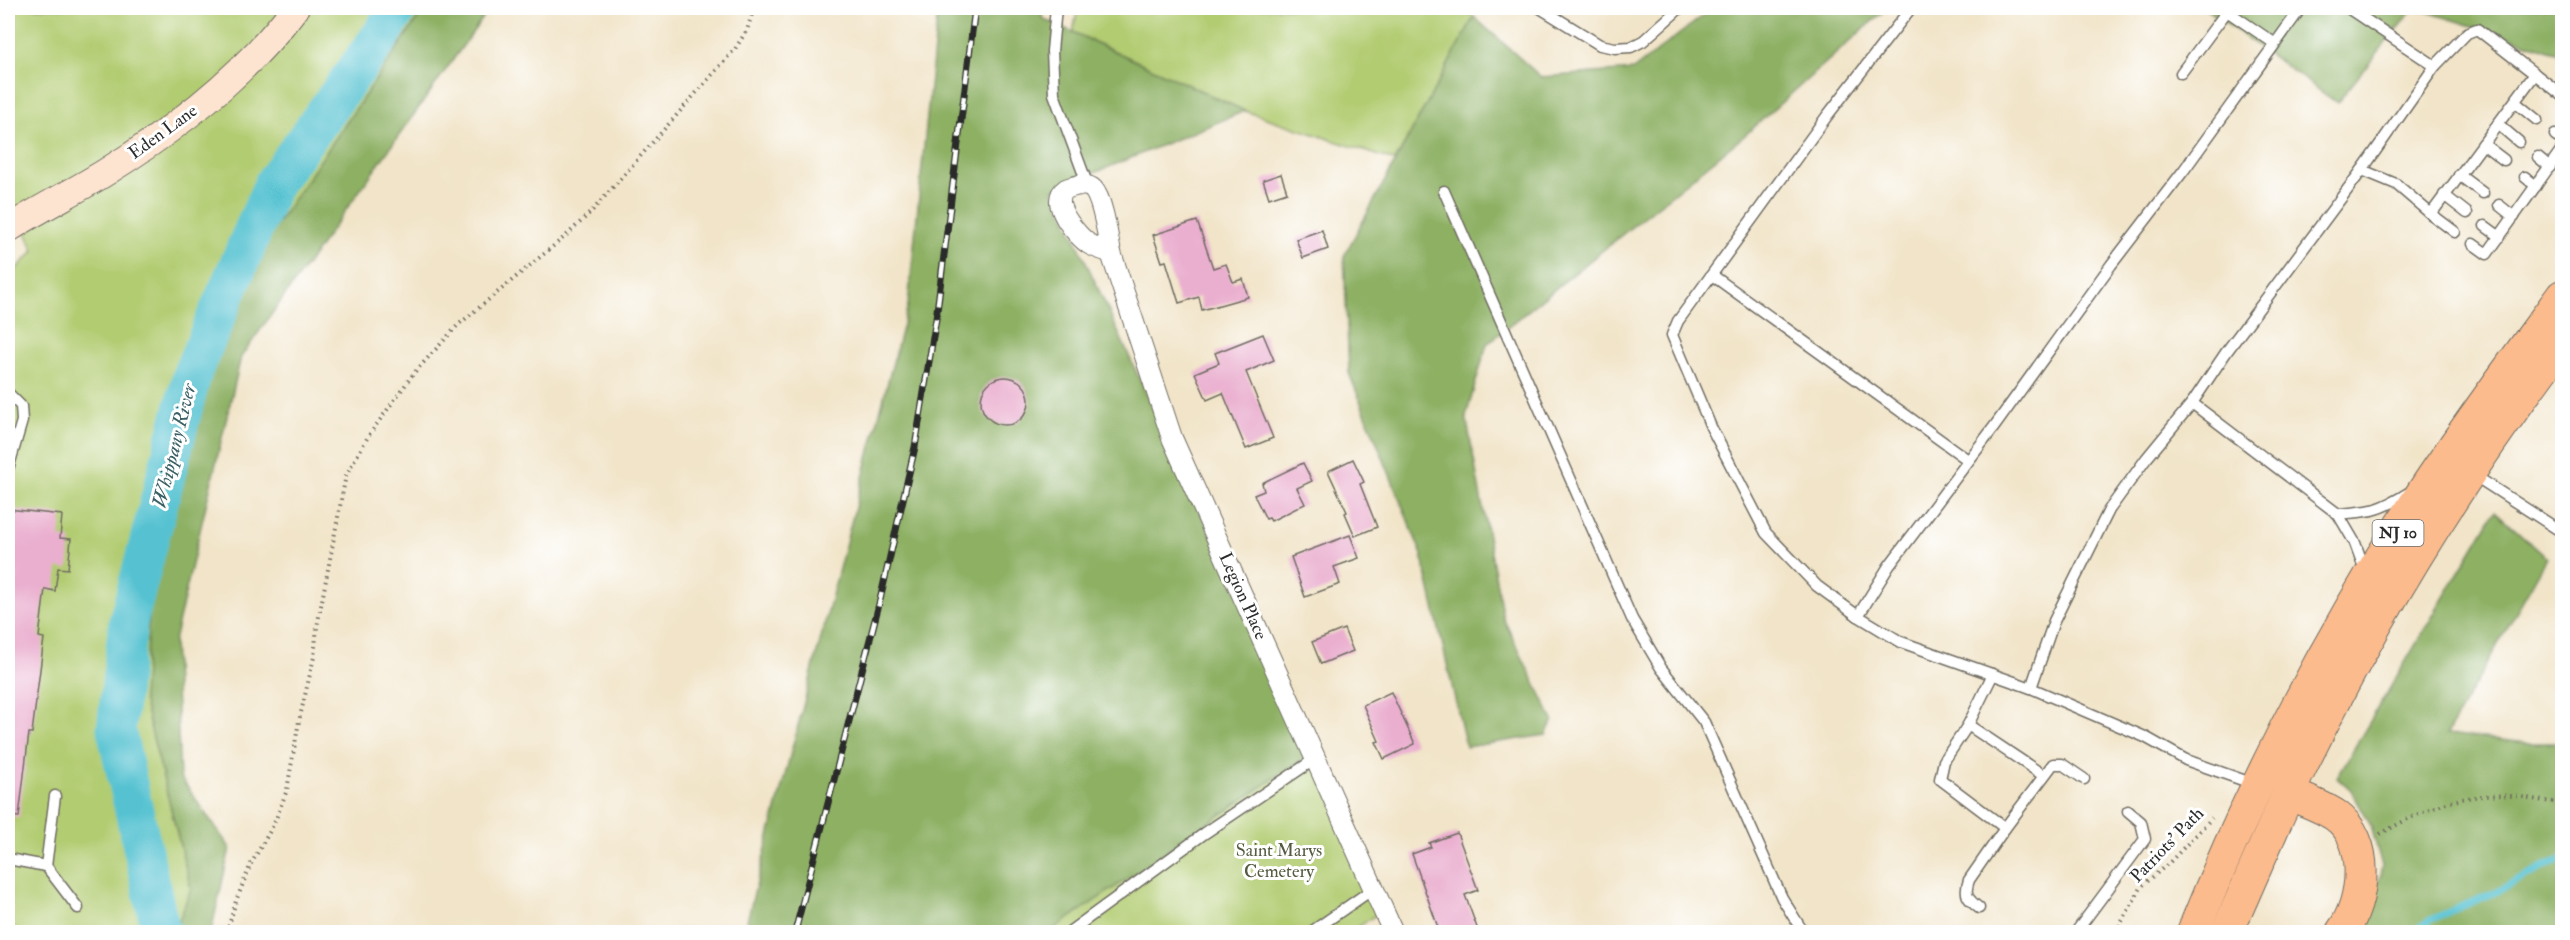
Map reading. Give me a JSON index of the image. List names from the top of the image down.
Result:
{
  "streets": {
    "main road": ["NJ 10"],
    "street": ["Eden Lane", "Legion Place"],
    "path": ["Patriots' Path"]
  },
  "water": ["Whippany River"],
  "parks": ["Saint Marys Cemetery"]
}
